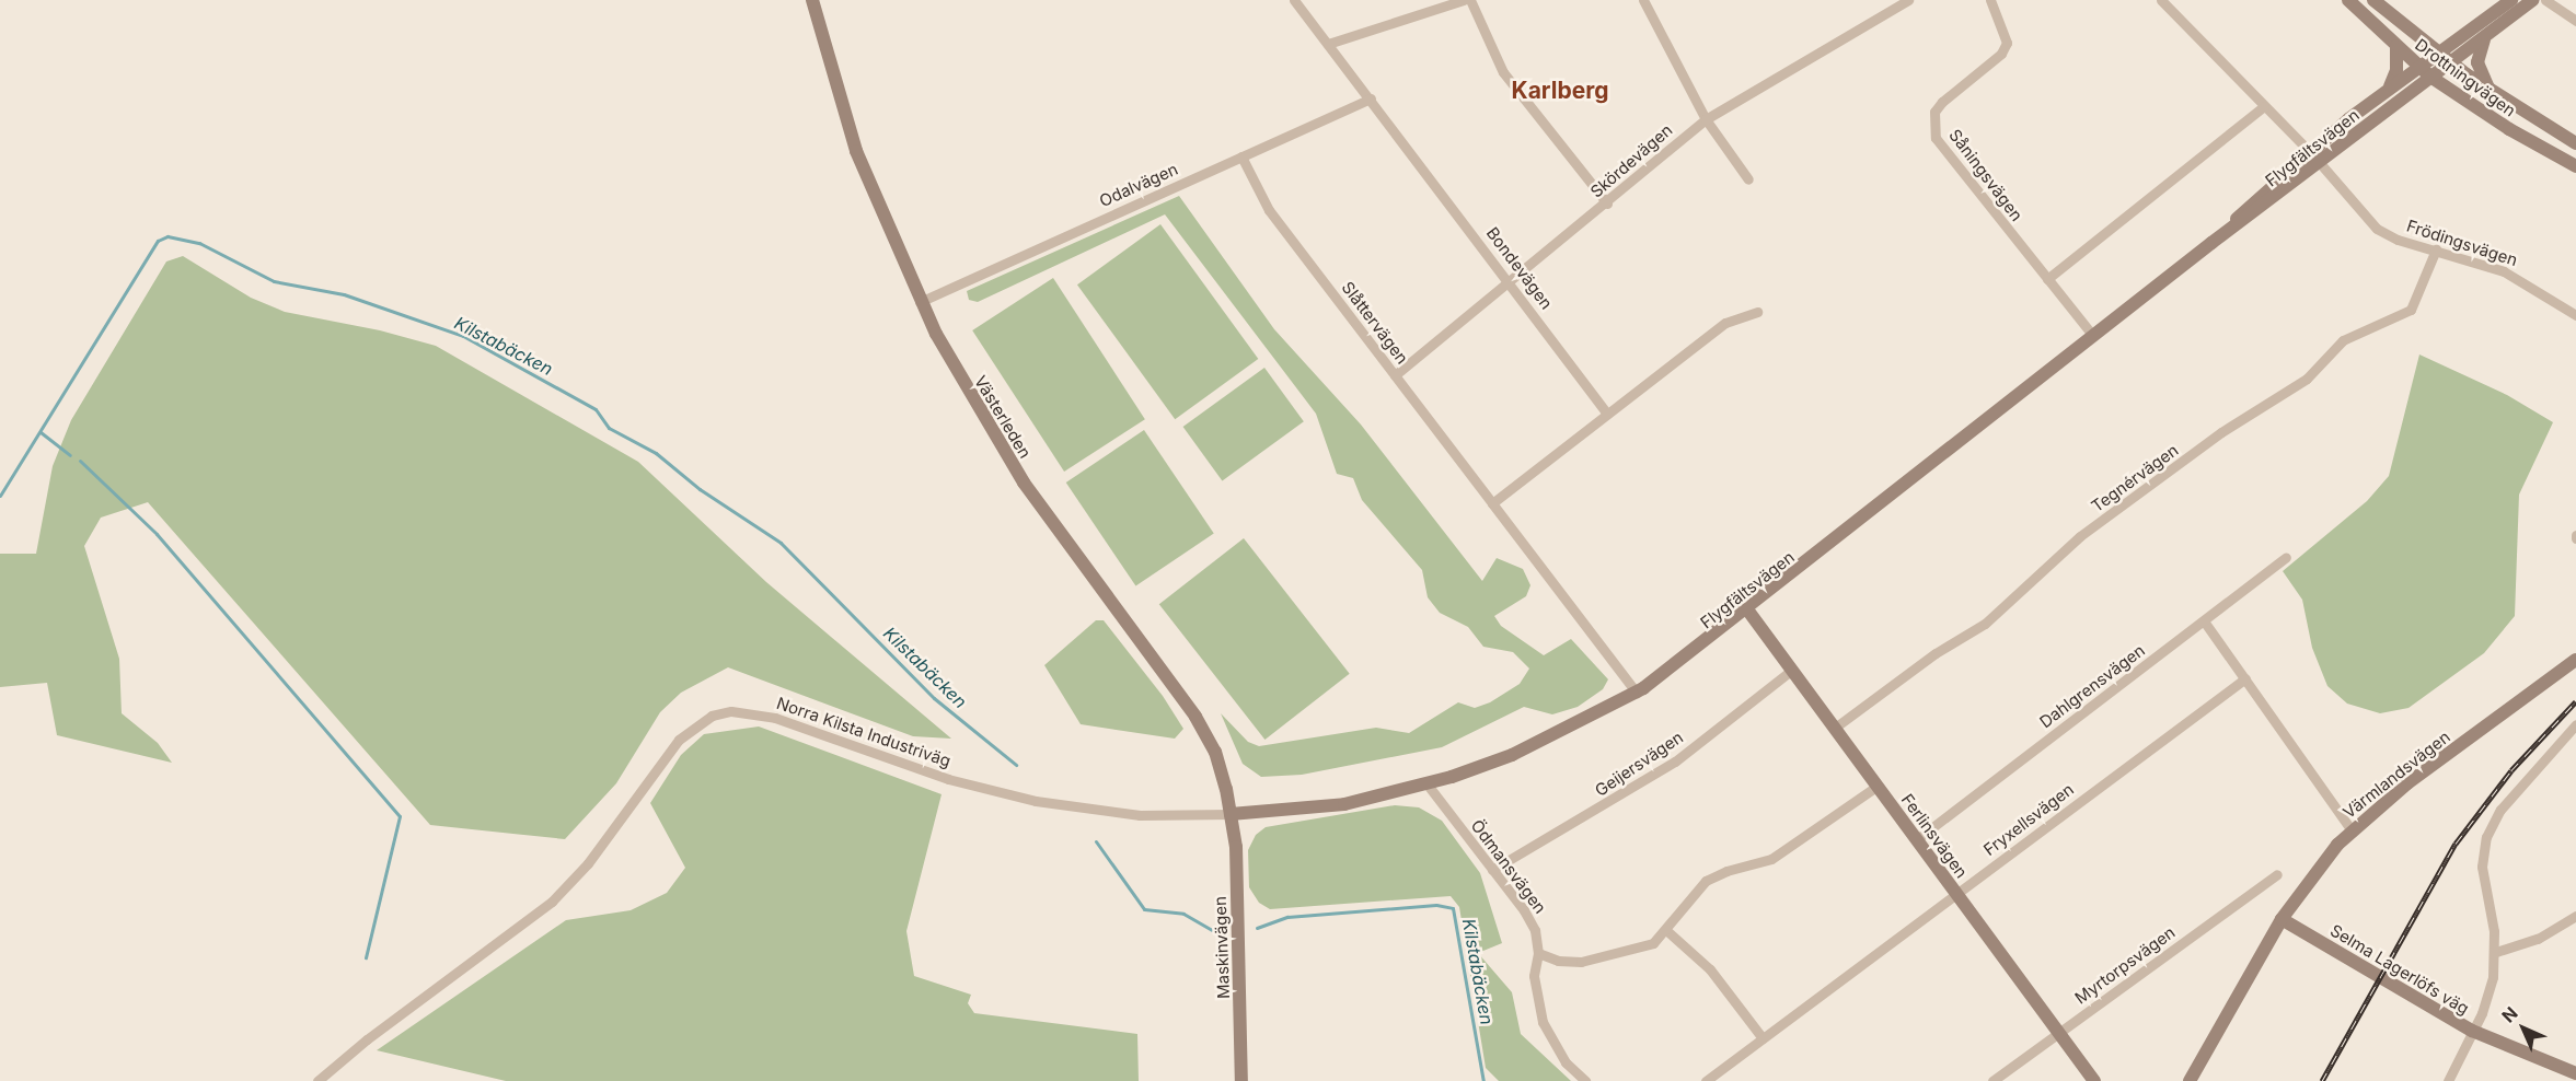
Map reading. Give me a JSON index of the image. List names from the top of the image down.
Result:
{
  "streets": {
    "street": [
      "Drottningvägen",
      "Flygfältsvägen",
      "Skördevägen",
      "Såningsvägen",
      "Odalvägen",
      "Frödingsvägen",
      "Bondevägen",
      "Slåttervägen",
      "Västerleden",
      "Tegnérvägen",
      "Dahlgrensvägen",
      "Norra Kilsta Industriväg",
      "Geijersvägen",
      "Värmlandsvägen",
      "Fryxellsvägen",
      "Ferlinsvägen",
      "Ödmansvägen",
      "Maskinvägen",
      "Myrtorpsvägen",
      "Selma Lagerlöfs väg"
    ]
  },
  "crossings": [
    ["Drottningvägen", "Flygfältsvägen"],
    ["Flygfältsvägen", "Såningsvägen"],
    ["Flygfältsvägen", "Frödingsvägen"],
    ["Flygfältsvägen", "Slåttervägen"],
    ["Flygfältsvägen", "Västerleden"],
    ["Flygfältsvägen", "Norra Kilsta Industriväg"],
    ["Flygfältsvägen", "Ferlinsvägen"],
    ["Flygfältsvägen", "Ödmansvägen"],
    ["Flygfältsvägen", "Maskinvägen"],
    ["Skördevägen", "Bondevägen"],
    ["Skördevägen", "Slåttervägen"],
    ["Odalvägen", "Bondevägen"],
    ["Odalvägen", "Slåttervägen"],
    ["Odalvägen", "Västerleden"],
    ["Frödingsvägen", "Tegnérvägen"],
    ["Västerleden", "Norra Kilsta Industriväg"],
    ["Västerleden", "Maskinvägen"],
    ["Tegnérvägen", "Ferlinsvägen"],
    ["Dahlgrensvägen", "Ferlinsvägen"],
    ["Norra Kilsta Industriväg", "Maskinvägen"],
    ["Geijersvägen", "Ferlinsvägen"],
    ["Geijersvägen", "Ödmansvägen"],
    ["Värmlandsvägen", "Selma Lagerlöfs väg"],
    ["Fryxellsvägen", "Ferlinsvägen"],
    ["Ferlinsvägen", "Myrtorpsvägen"]
  ],
  "districts": ["Karlberg"],
  "water": ["Kilstabäcken"],
  "north": "top left"
}
